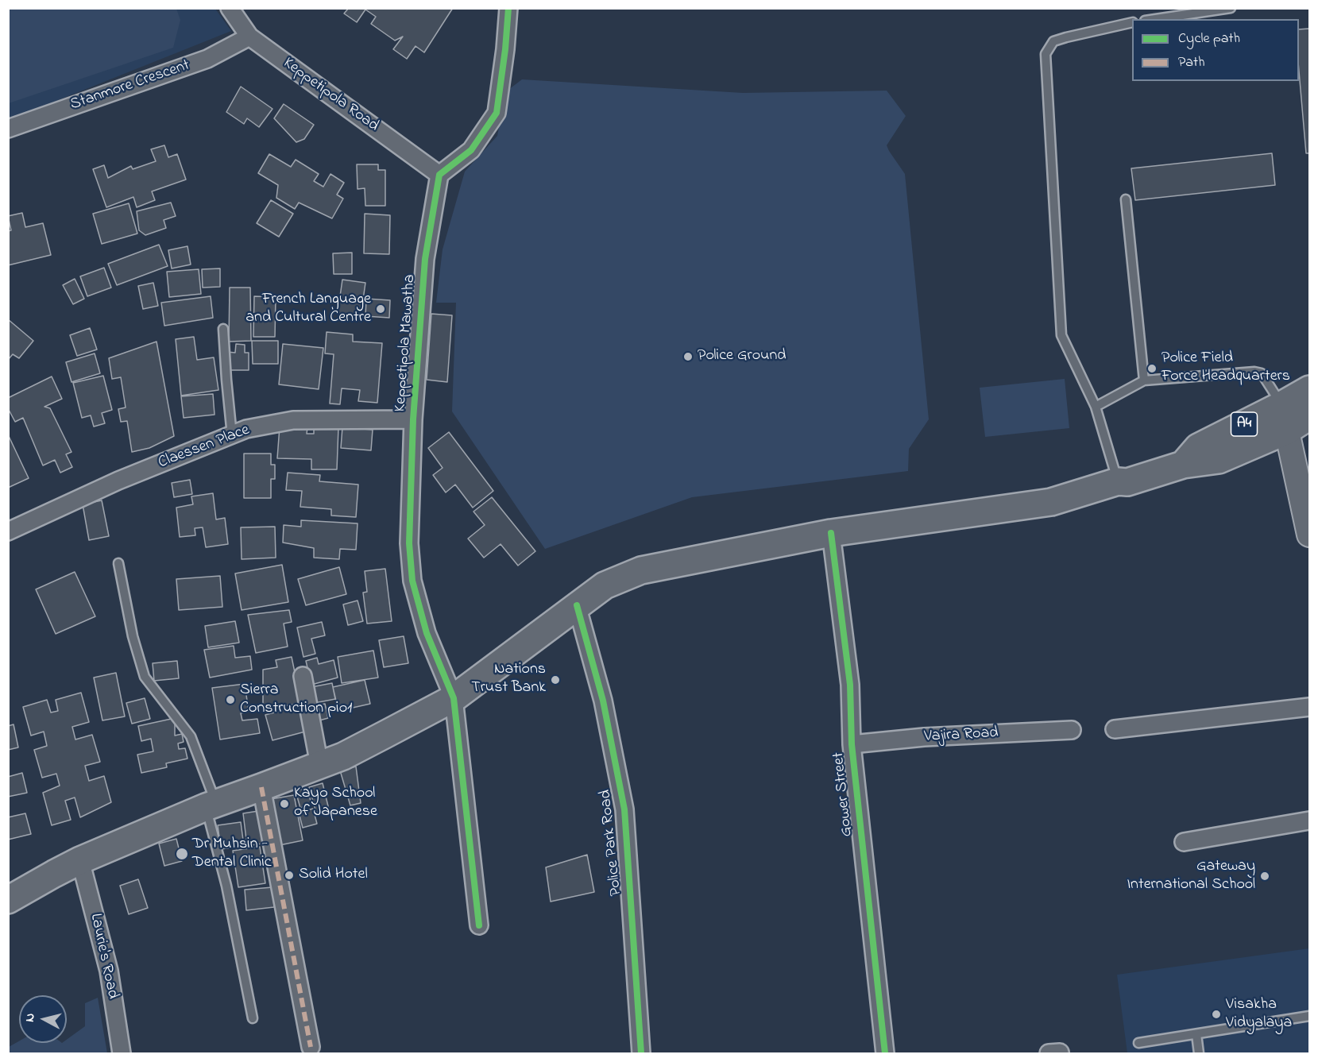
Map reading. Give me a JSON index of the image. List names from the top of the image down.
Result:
{
  "streets": {
    "highway": ["A4"],
    "street": [
      "Stanmore Crescent",
      "Keppetipola Road",
      "Keppetipola Mawatha",
      "Claessen Place",
      "Vajira Road",
      "Gower Street",
      "Police Park Road",
      "Laurie's Road"
    ]
  },
  "crossings": [
    ["Stanmore Crescent", "Keppetipola Road"],
    ["Keppetipola Road", "Keppetipola Mawatha"],
    ["Keppetipola Mawatha", "A4"],
    ["Keppetipola Mawatha", "Claessen Place"],
    ["A4", "Gower Street"],
    ["A4", "Police Park Road"],
    ["A4", "Laurie's Road"],
    ["Vajira Road", "Gower Street"]
  ],
  "places": [
    "French Language and Cultural Centre",
    "Police Ground",
    "Police Field Force Headquarters",
    "Nations Trust Bank",
    "Sierra Construction pio1",
    "Kayo School of Japanese",
    "Dr Muhsin - Dental Clinic",
    "Solid Hotel",
    "Gateway International School",
    "Visakha Vidyalaya"
  ],
  "legend": ["Cycle path", "Path"],
  "north": "left"
}
